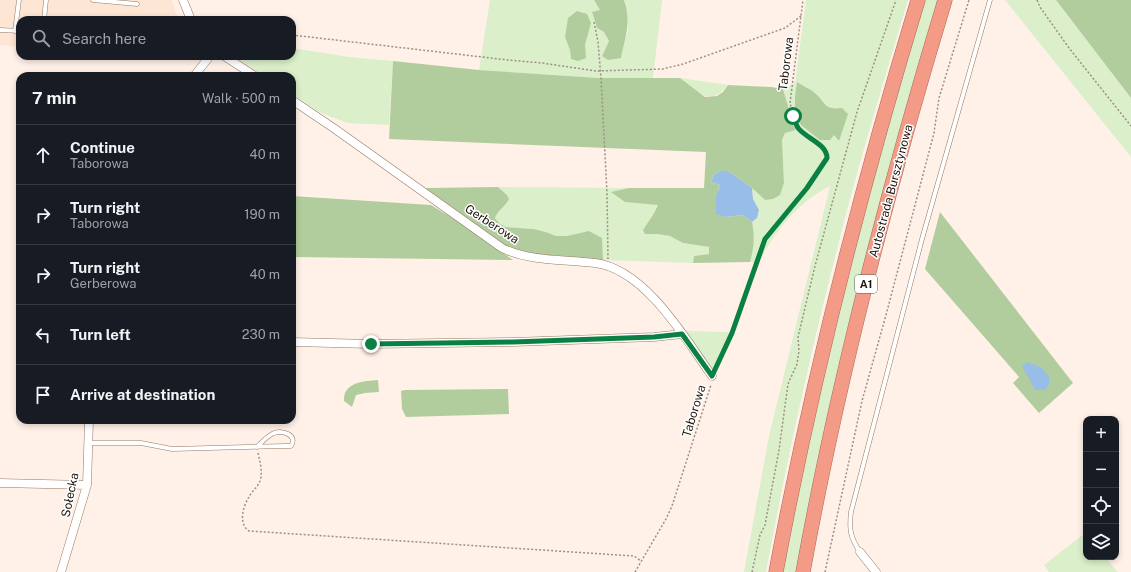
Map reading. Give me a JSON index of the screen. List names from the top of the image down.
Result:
{
  "streets": {
    "highway": ["Autostrada Bursztynowa", "A1"],
    "street": ["Gerberowa", "Sołecka"],
    "path": ["Taborowa"]
  },
  "crossings": [
    ["Taborowa", "Gerberowa"]
  ],
  "page": {
    "search": "Search here",
    "heading": ["7 min", "Walk · 500 m"],
    "list": [
      ["Continue", "Taborowa", "40 m"],
      ["Turn right", "Taborowa", "190 m"],
      ["Turn right", "Gerberowa", "40 m"],
      ["Turn left", "230 m"],
      "Arrive at destination"
    ],
    "map_buttons": ["+", "−"]
  }
}
